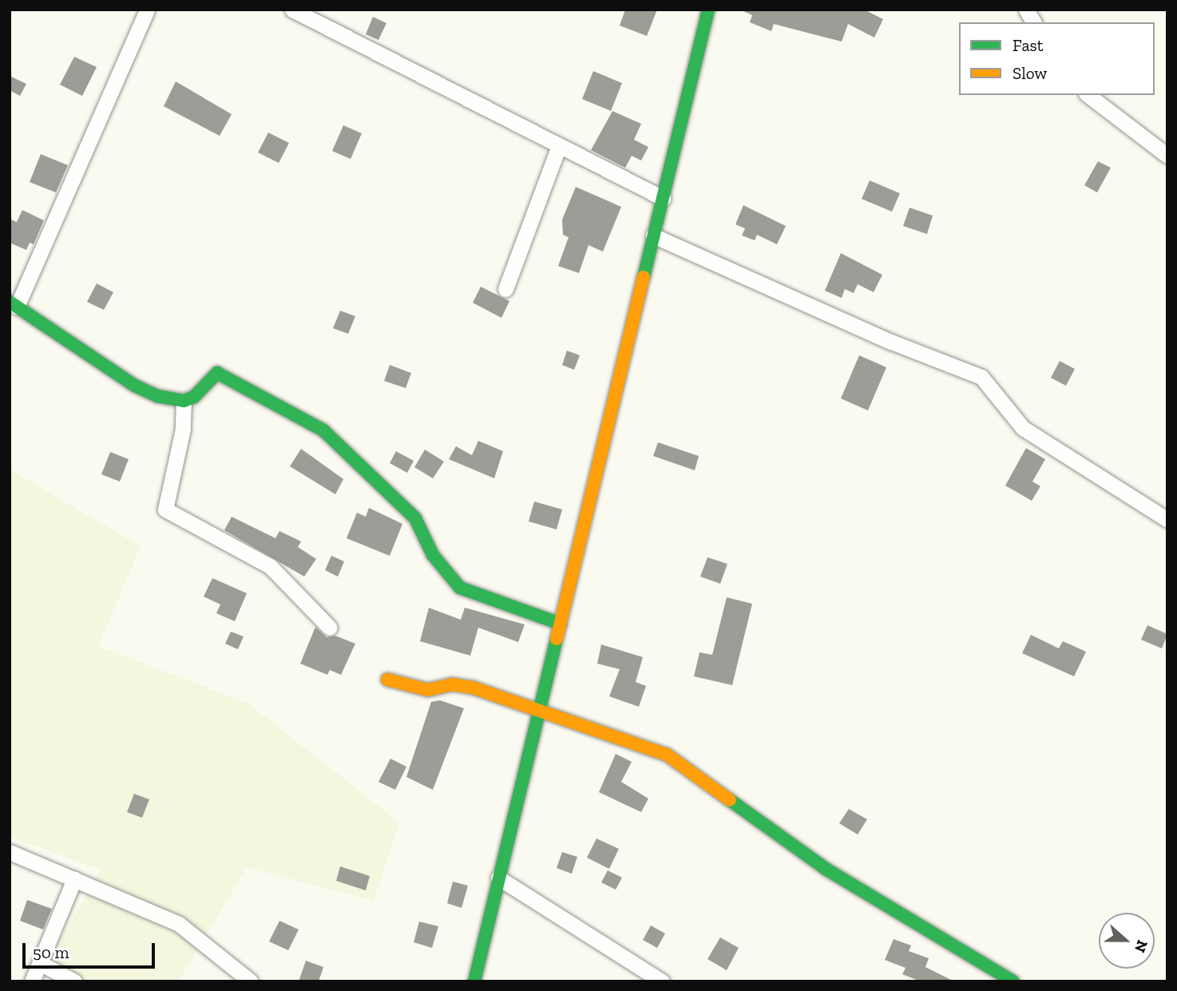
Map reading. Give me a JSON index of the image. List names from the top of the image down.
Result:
{
  "legend": ["Fast", "Slow"],
  "scale_bar": "50 m",
  "north": "right"
}
